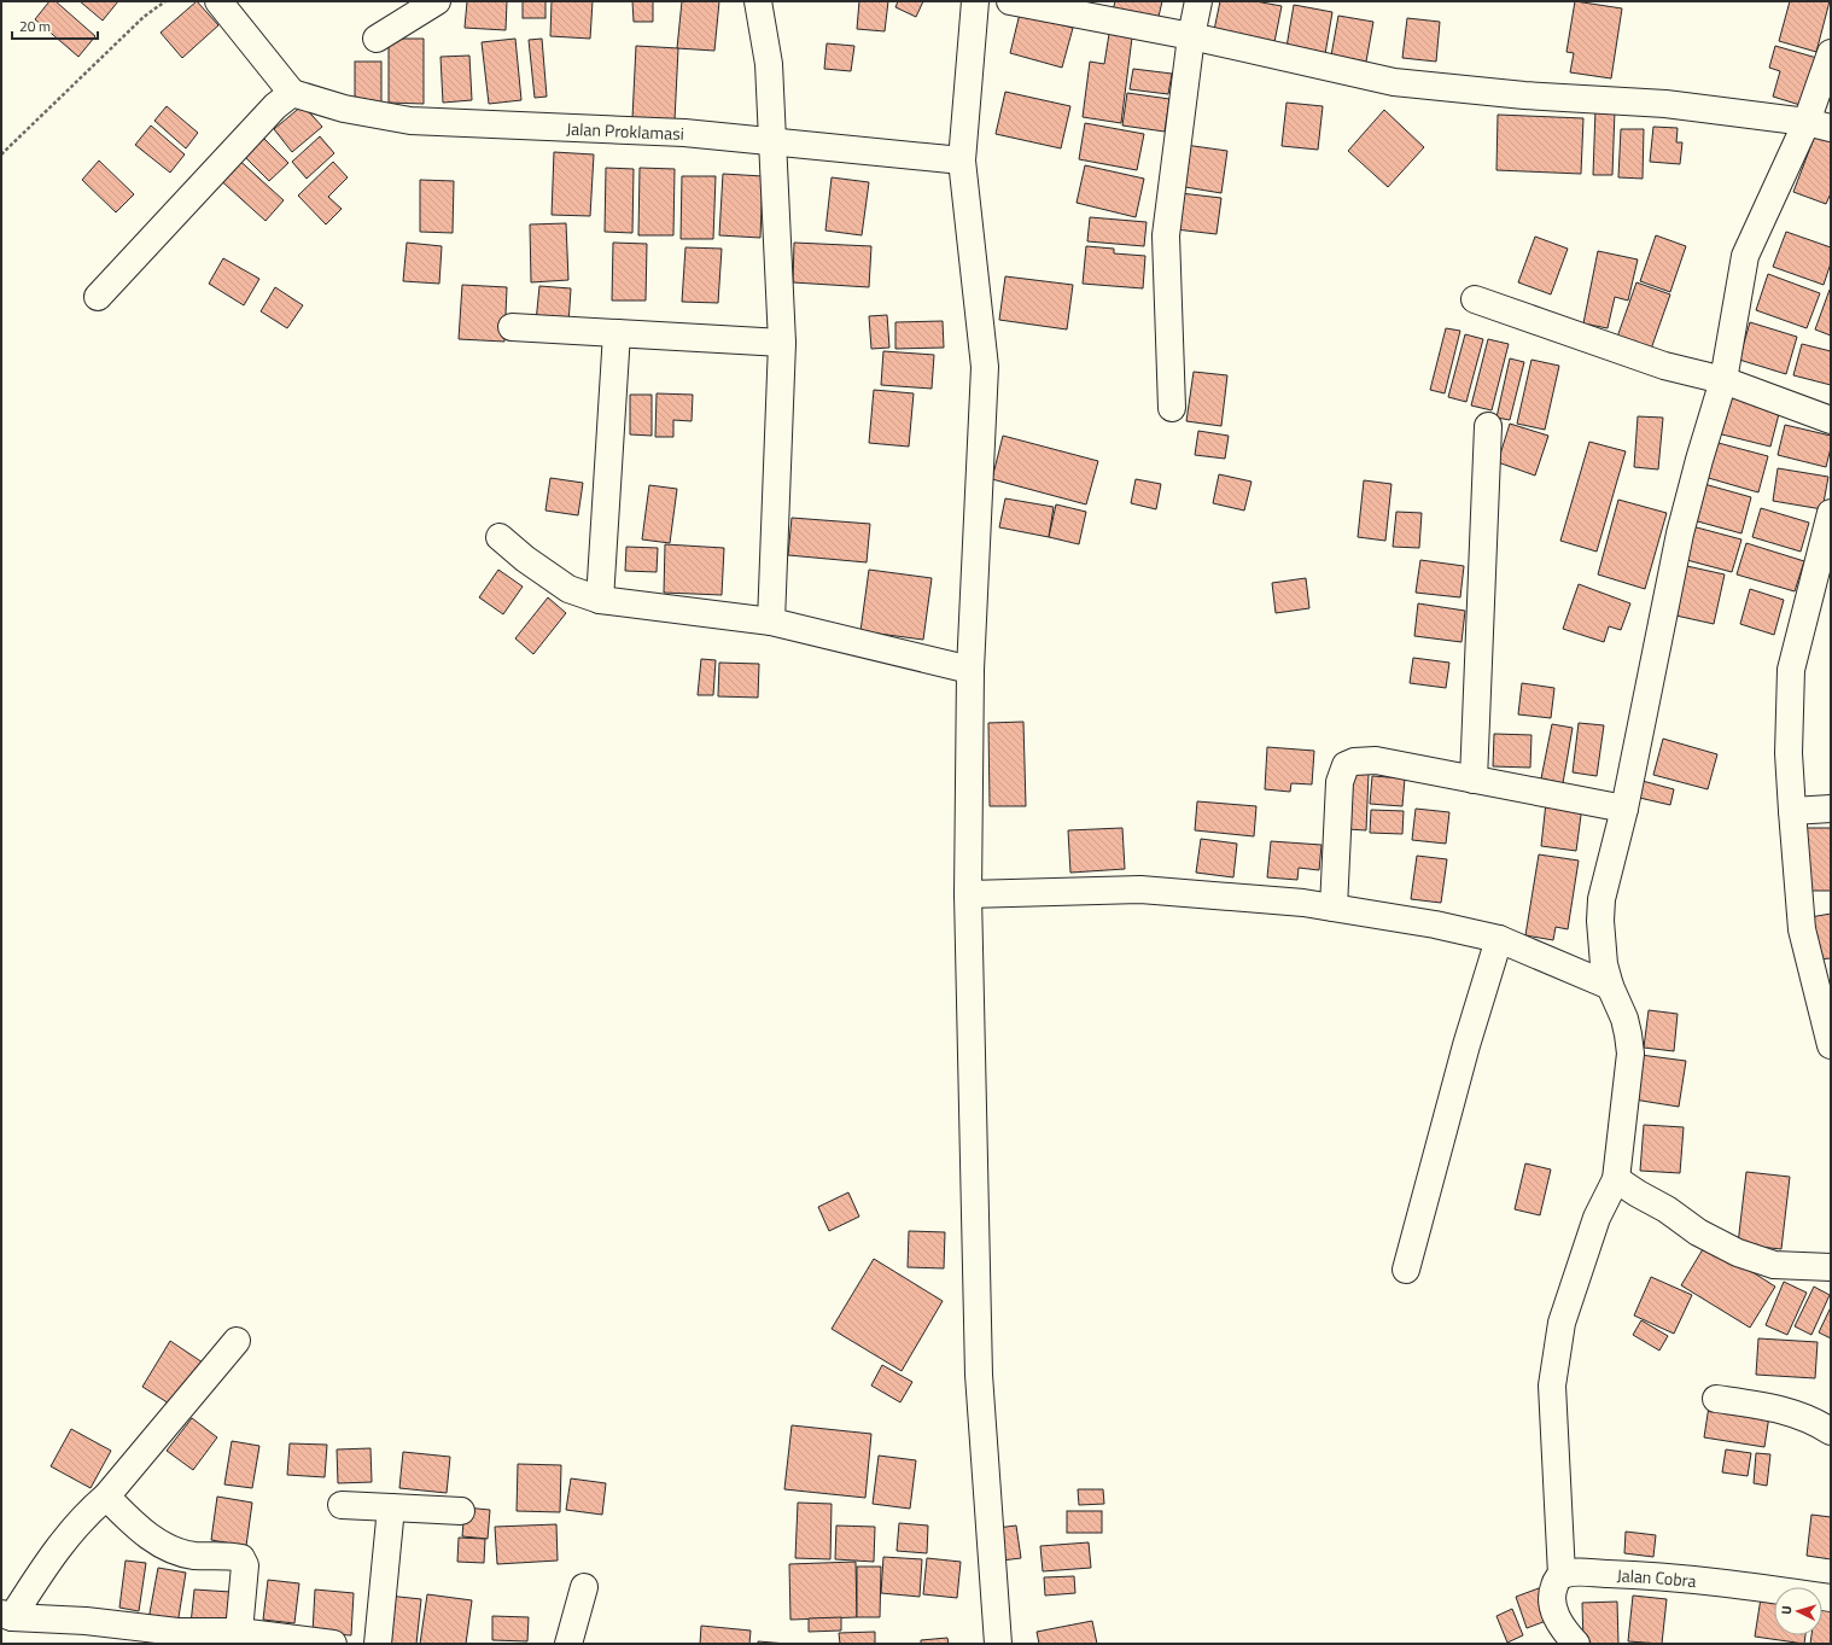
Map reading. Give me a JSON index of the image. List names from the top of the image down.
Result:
{
  "streets": {
    "street": ["Jalan Proklamasi", "Jalan Cobra"]
  },
  "scale_bar": "20 m",
  "north": "left"
}
